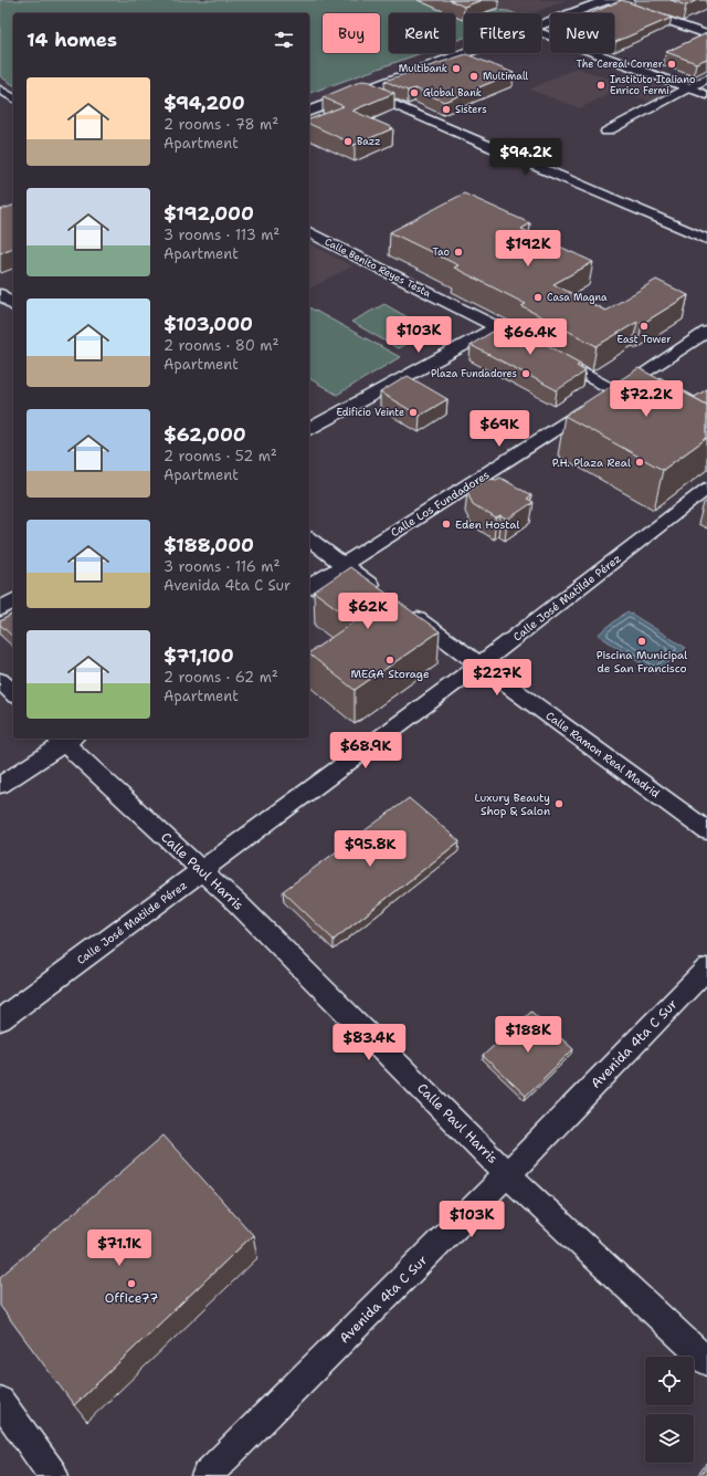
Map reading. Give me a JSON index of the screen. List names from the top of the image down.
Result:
{
  "streets": {
    "street": [
      "Calle Benito Reyes Testa",
      "Calle Los Fundadores",
      "Calle José Matilde Pérez",
      "Calle Ramon Real Madrid",
      "Calle Paul Harris",
      "Avenida 4ta C Sur"
    ]
  },
  "crossings": [
    ["Calle José Matilde Pérez", "Calle Ramon Real Madrid"],
    ["Calle José Matilde Pérez", "Calle Paul Harris"],
    ["Calle Paul Harris", "Avenida 4ta C Sur"]
  ],
  "places": [
    "The Cereal Corner",
    "Multibank",
    "Multimall",
    "Instituto Italiano Enrico Fermi",
    "Global Bank",
    "Sisters",
    "Bazz",
    "Tao",
    "Casa Magna",
    "East Tower",
    "Plaza Fundadores",
    "Edificio Veinte",
    "P.H. Plaza Real",
    "Eden Hostal",
    "Piscina Municipal de San Francisco",
    "MEGA Storage",
    "Luxury Beauty Shop & Salon",
    "Office77"
  ],
  "page": {
    "chip": [
      "Buy",
      "Rent",
      "Filters",
      "New"
    ],
    "heading": "14 homes",
    "list": [
      {
        "name": "$94,200",
        "note": "2 rooms · 78 m² · Apartment"
      },
      {
        "name": "$192,000",
        "note": "3 rooms · 113 m² · Apartment"
      },
      {
        "name": "$103,000",
        "note": "2 rooms · 80 m² · Apartment"
      },
      {
        "name": "$62,000",
        "note": "2 rooms · 52 m² · Apartment"
      },
      {
        "name": "$188,000",
        "note": "3 rooms · 116 m² · Avenida 4ta C Sur"
      },
      {
        "name": "$71,100",
        "note": "2 rooms · 62 m² · Apartment"
      }
    ],
    "price": [
      "$94.2K",
      "$192K",
      "$103K",
      "$66.4K",
      "$72.2K",
      "$69K",
      "$62K",
      "$227K",
      "$68.9K",
      "$95.8K",
      "$188K",
      "$83.4K",
      "$103K",
      "$71.1K"
    ]
  }
}
